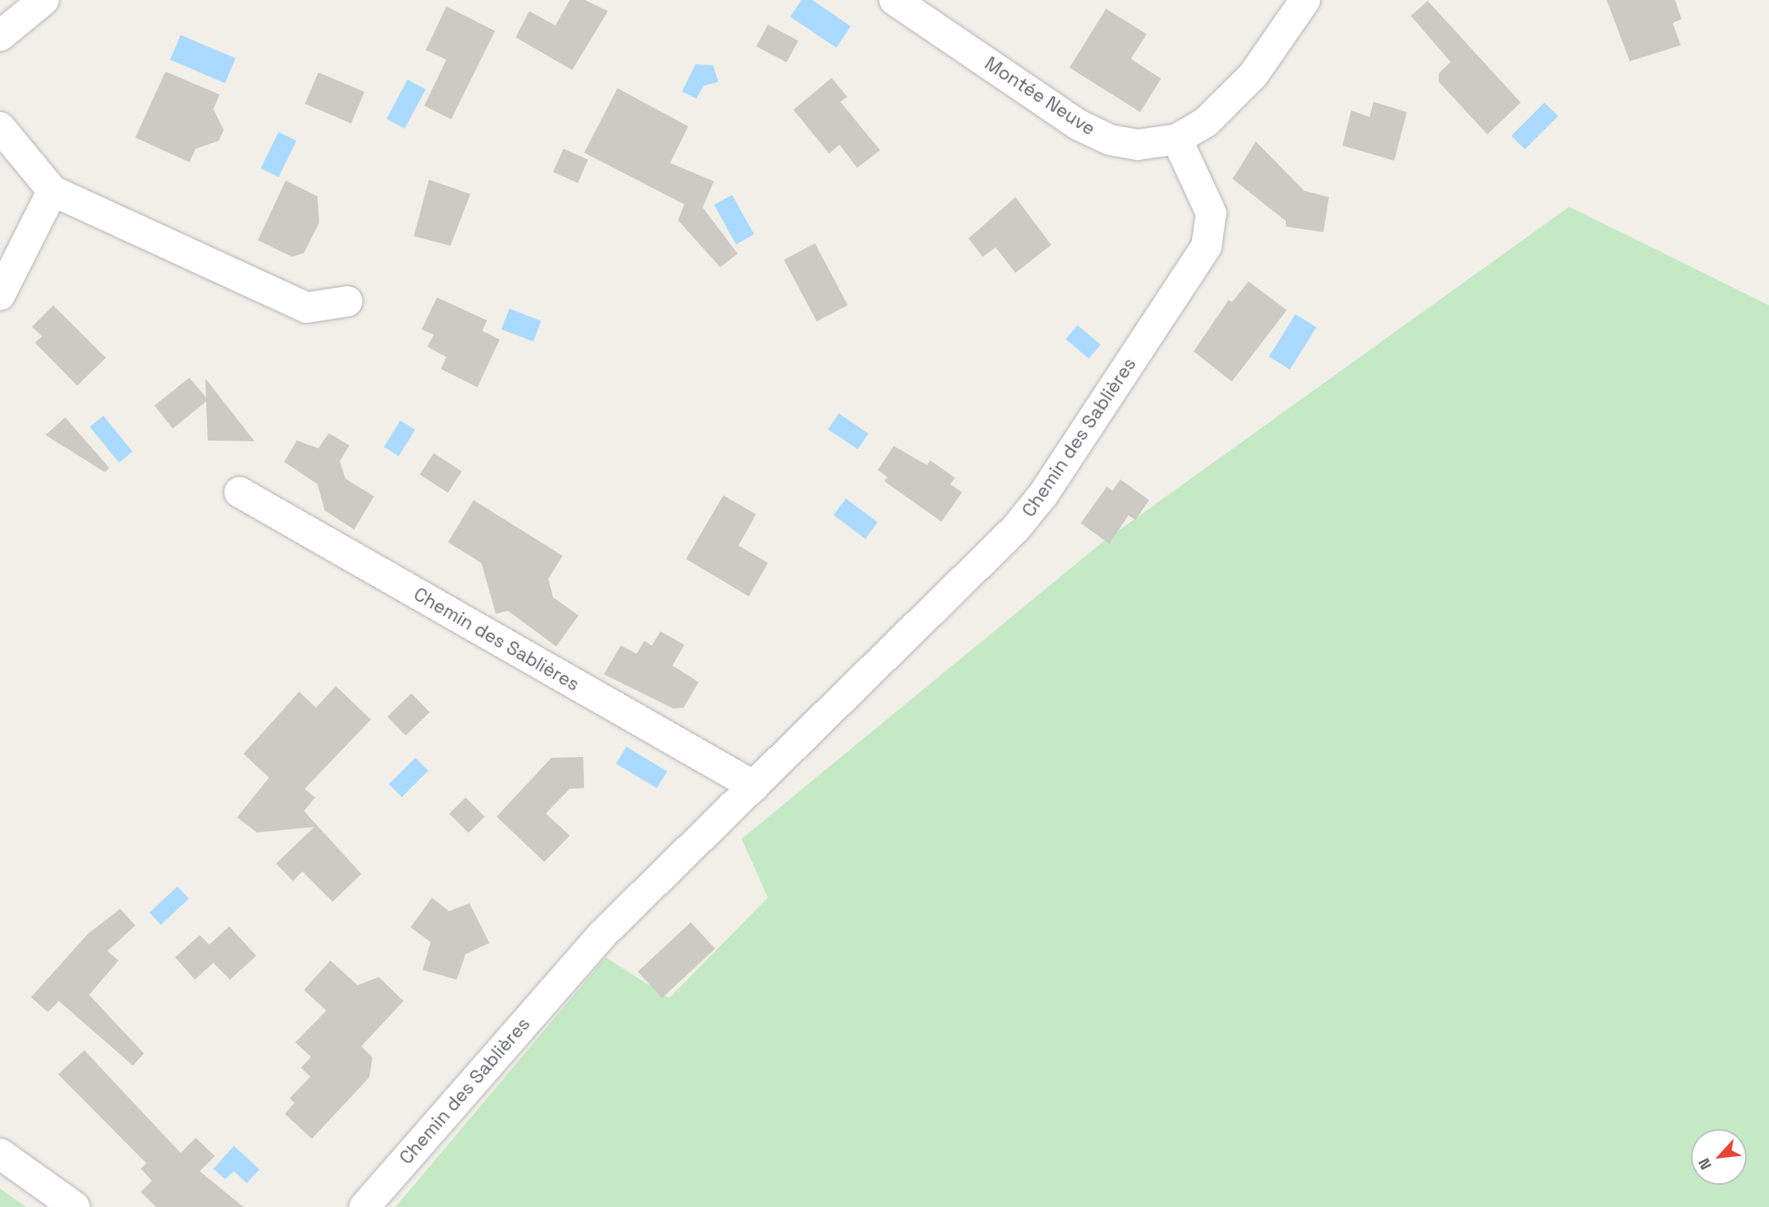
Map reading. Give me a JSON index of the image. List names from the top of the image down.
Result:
{
  "streets": {
    "street": ["Montée Neuve", "Chemin des Sablières"]
  },
  "crossings": [
    ["Montée Neuve", "Chemin des Sablières"]
  ],
  "north": "bottom left"
}
